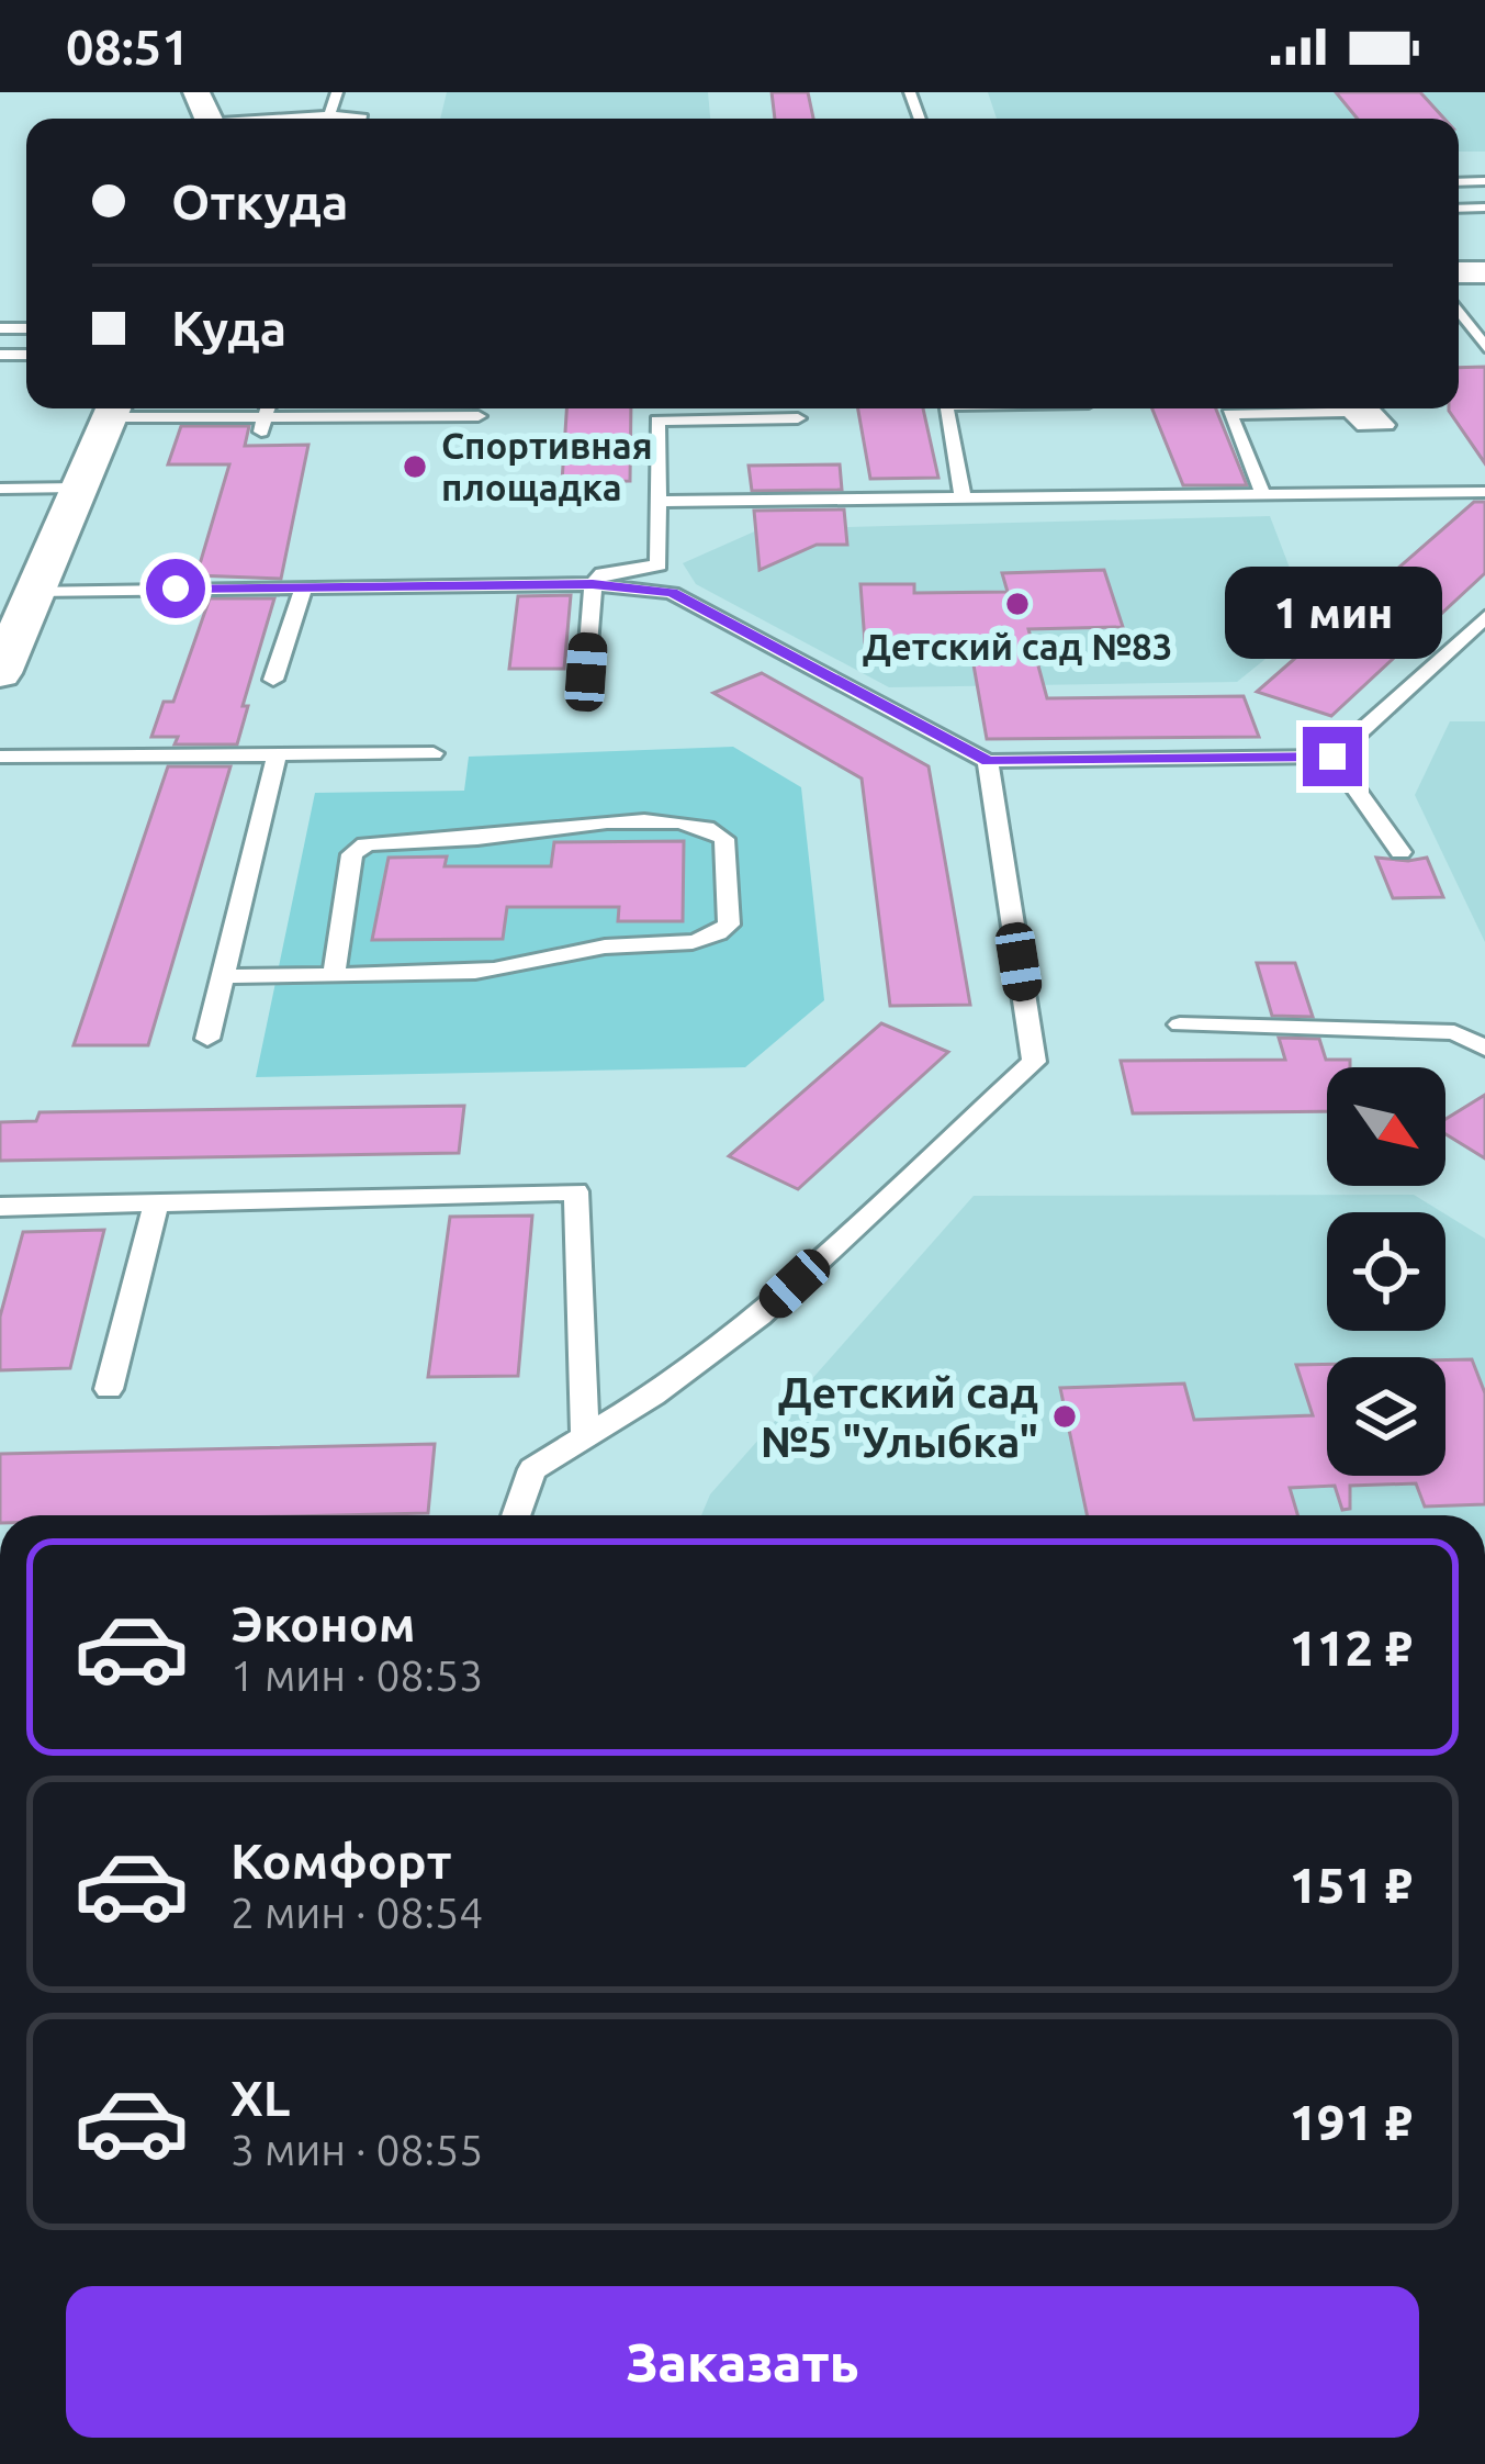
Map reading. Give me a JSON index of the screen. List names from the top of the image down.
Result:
{
  "places": ["Спортивная площадка", "Детский сад №83", "Детский сад №5 \"Улыбка\""],
  "north": "bottom right",
  "page": {
    "status": "08:51",
    "banner": ["Откуда", "Куда"],
    "bubble": "1 мин",
    "list": [
      {
        "name": "Эконом",
        "note": "1 мин · 08:53",
        "value": "112 ₽"
      },
      {
        "name": "Комфорт",
        "note": "2 мин · 08:54",
        "value": "151 ₽"
      },
      {
        "name": "XL",
        "note": "3 мин · 08:55",
        "value": "191 ₽"
      }
    ],
    "buttons": "Заказать"
  }
}
